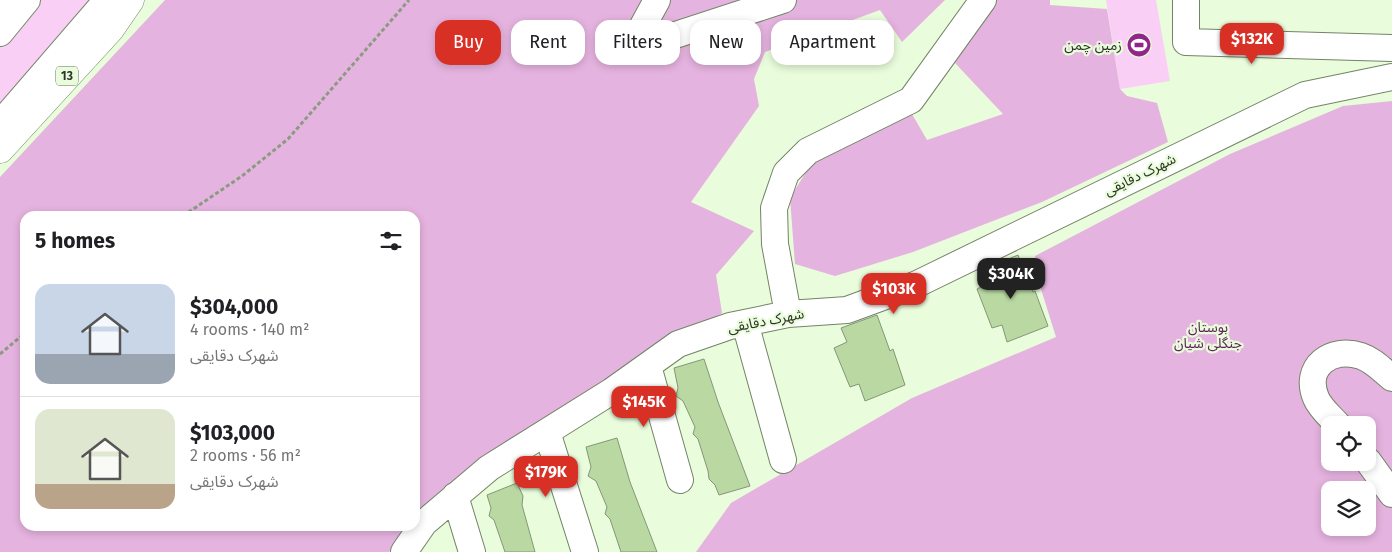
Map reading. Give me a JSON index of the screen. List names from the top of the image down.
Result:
{
  "streets": {
    "highway": ["13"],
    "street": ["شهرک دقایقی"]
  },
  "parks": ["بوستان جنگلی شیان"],
  "places": {
    "sports": ["زمین چمن"]
  },
  "page": {
    "chip": [
      "Buy",
      "Rent",
      "Filters",
      "New",
      "Apartment"
    ],
    "price": [
      "$132K",
      "$304K",
      "$103K",
      "$145K",
      "$179K"
    ],
    "heading": "5 homes",
    "list": [
      {
        "name": "$304,000",
        "note": "4 rooms · 140 m² · شهرک دقایقی"
      },
      {
        "name": "$103,000",
        "note": "2 rooms · 56 m² · شهرک دقایقی"
      }
    ]
  }
}
